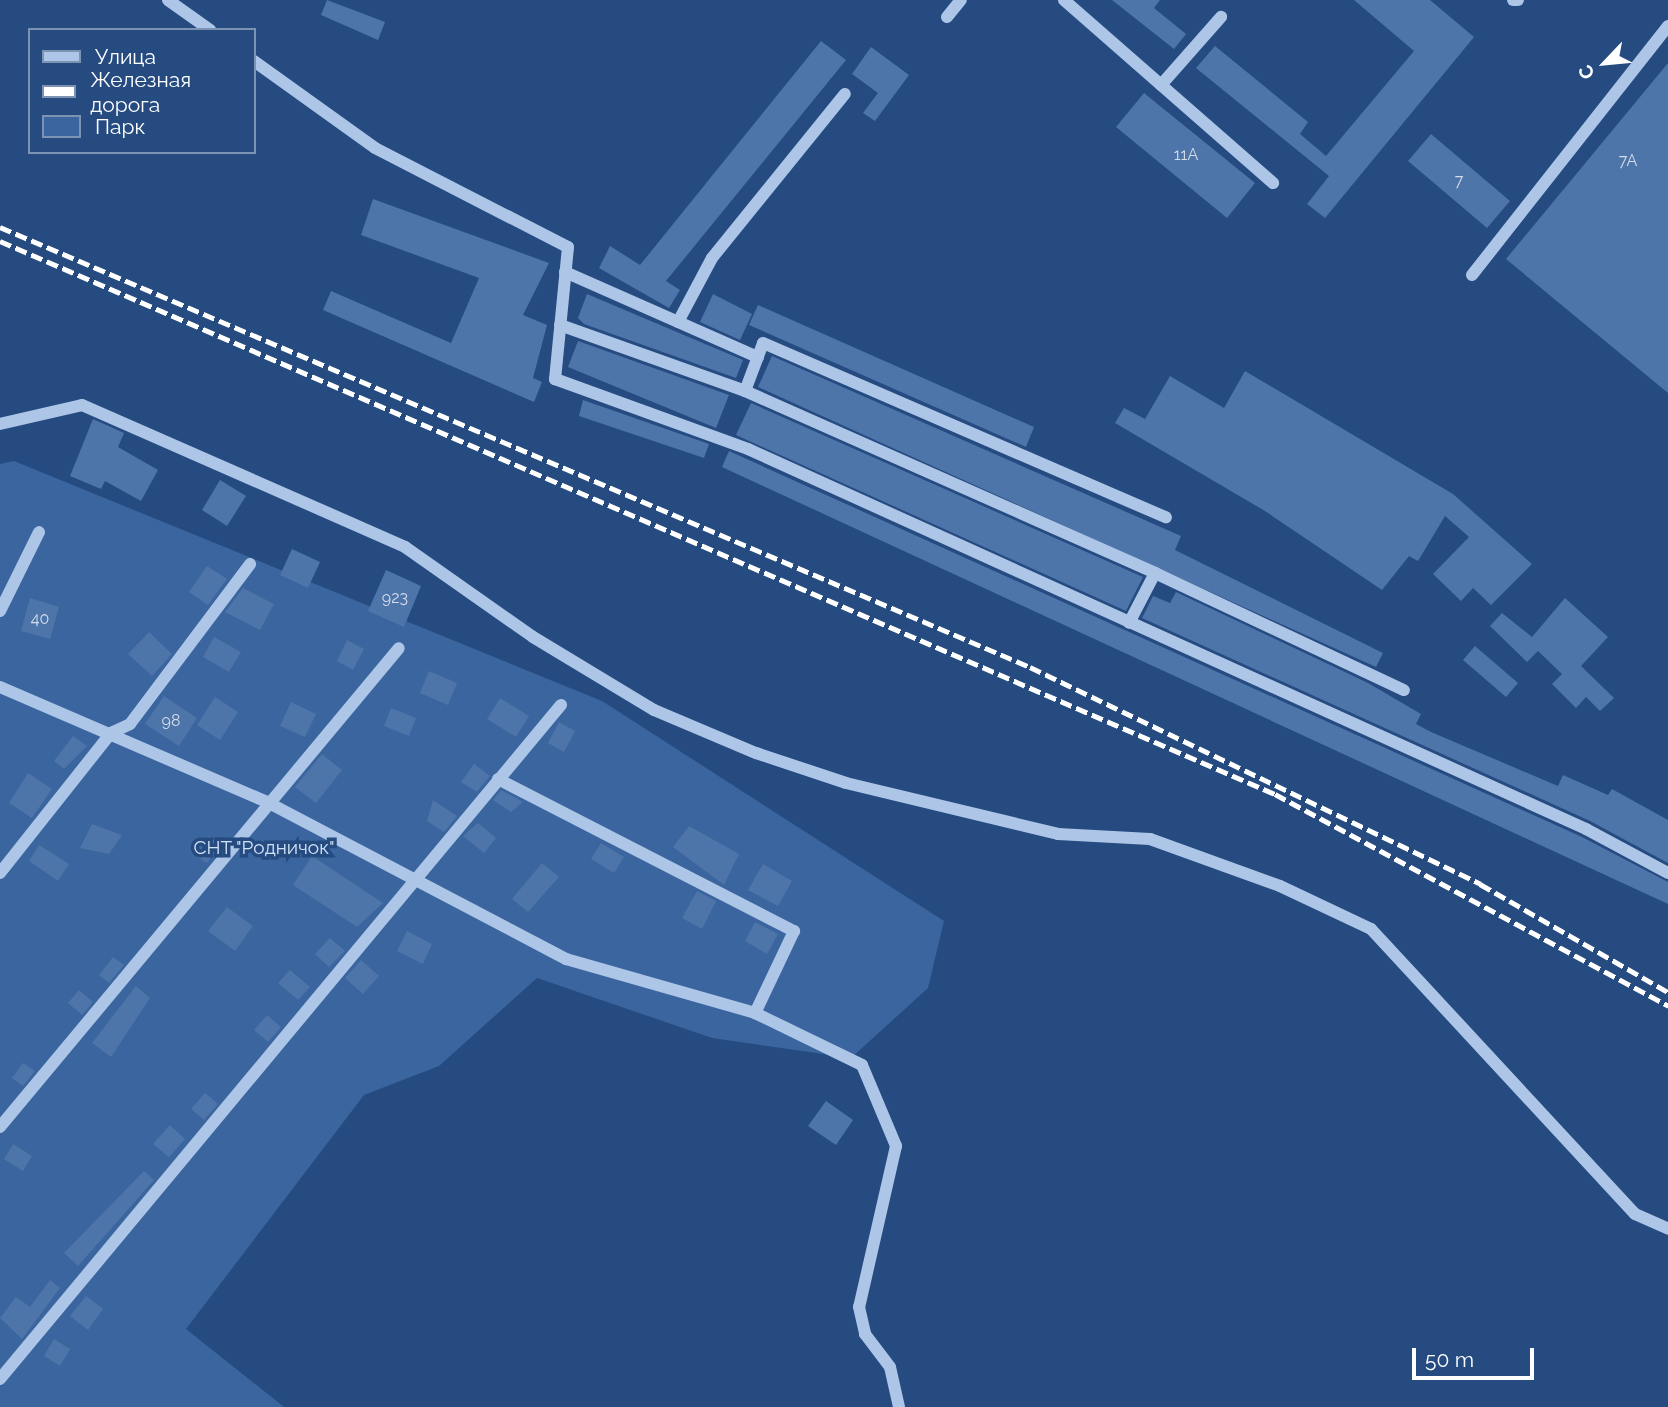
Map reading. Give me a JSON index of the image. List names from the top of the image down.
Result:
{
  "parks": ["СНТ \"Родничок\""],
  "house_numbers": [
    "11А",
    "7А",
    "7",
    "923",
    "40",
    "98"
  ],
  "legend": ["Улица", "Железная дорога", "Парк"],
  "scale_bar": "50 m",
  "north": "bottom left"
}
